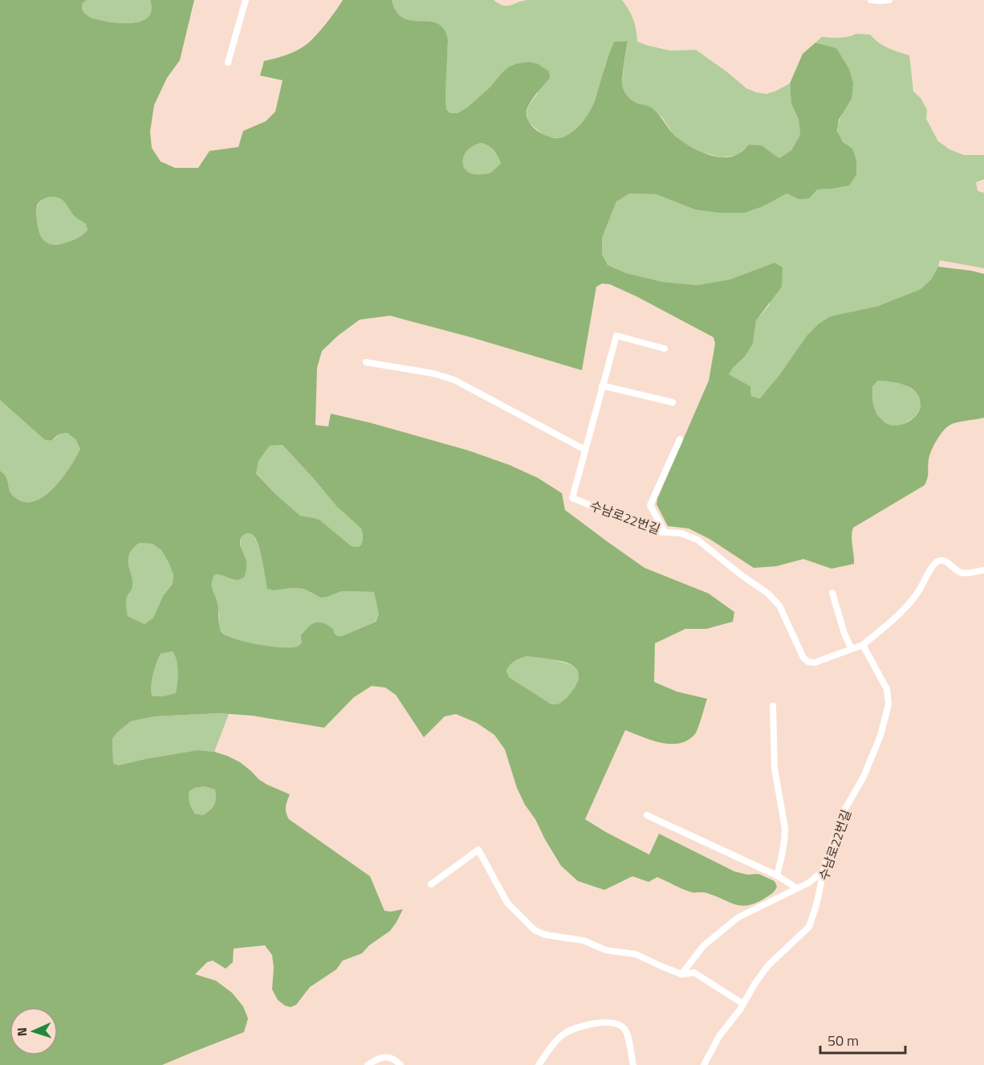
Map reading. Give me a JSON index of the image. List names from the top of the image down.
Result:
{
  "streets": {
    "lane": ["수남로22번길"]
  },
  "scale_bar": "50 m",
  "north": "left"
}
